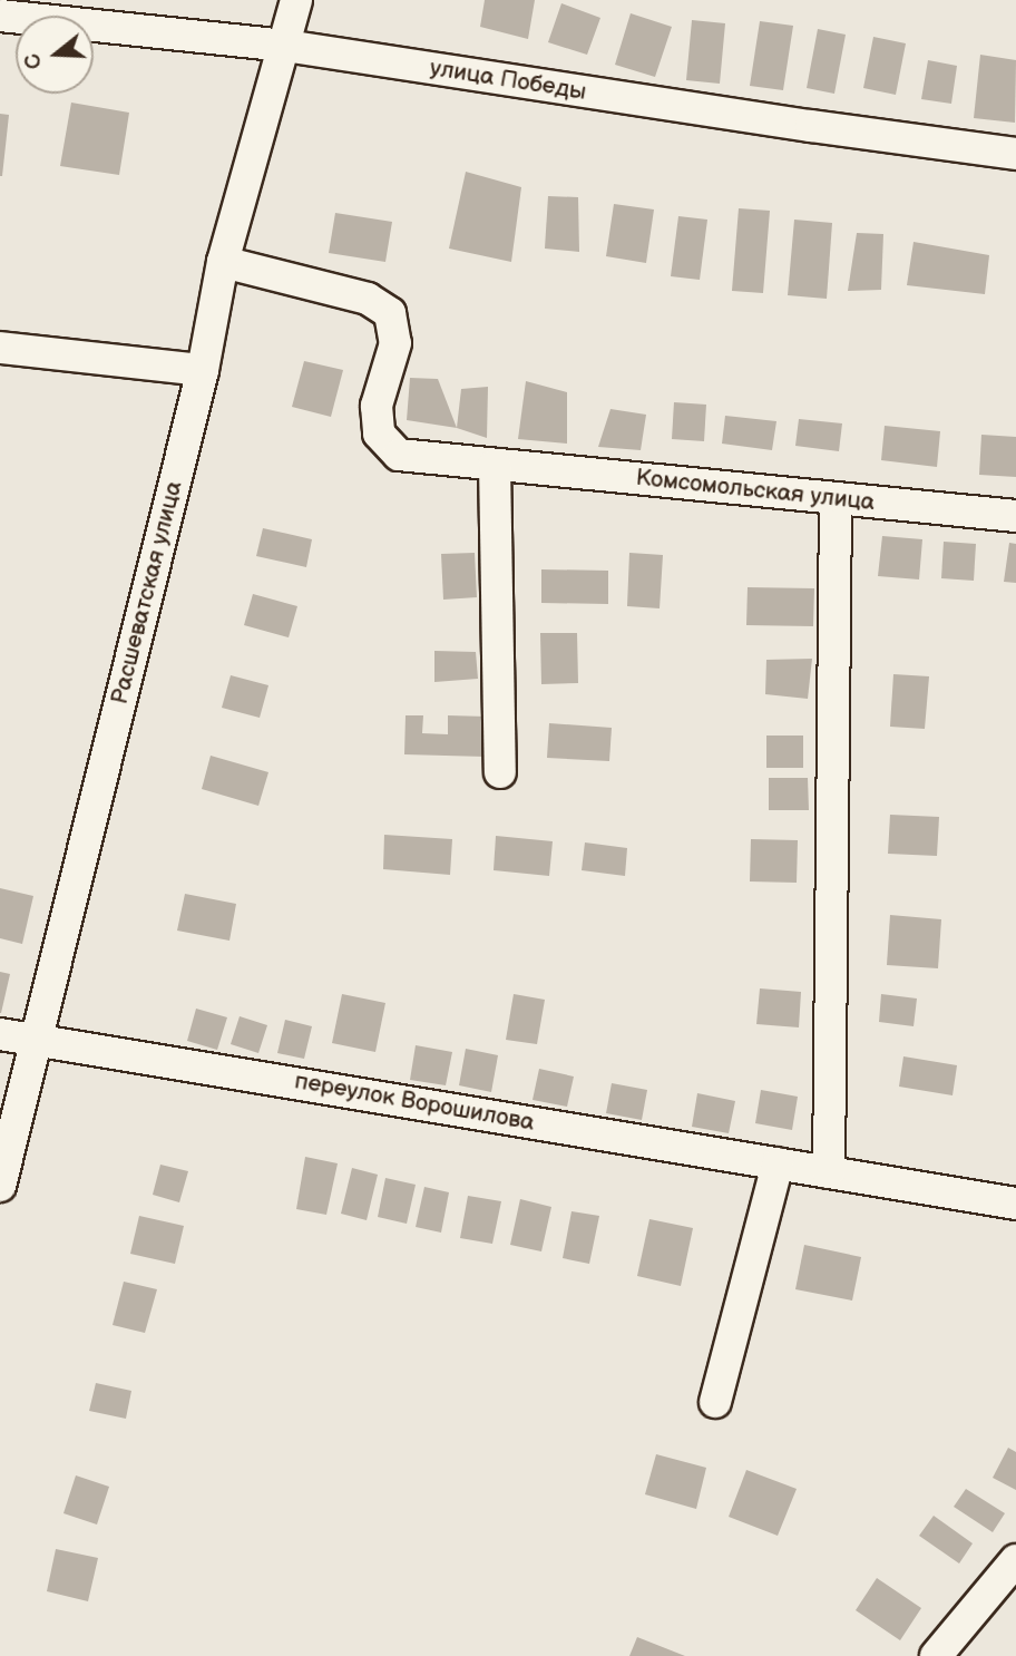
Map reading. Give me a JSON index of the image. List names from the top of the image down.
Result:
{
  "streets": {
    "street": [
      "улица Победы",
      "Комсомольская улица",
      "Расшеватская улица",
      "переулок Ворошилова"
    ]
  },
  "crossings": [
    ["улица Победы", "Расшеватская улица"],
    ["Комсомольская улица", "Расшеватская улица"],
    ["Расшеватская улица", "переулок Ворошилова"]
  ],
  "north": "left"
}
